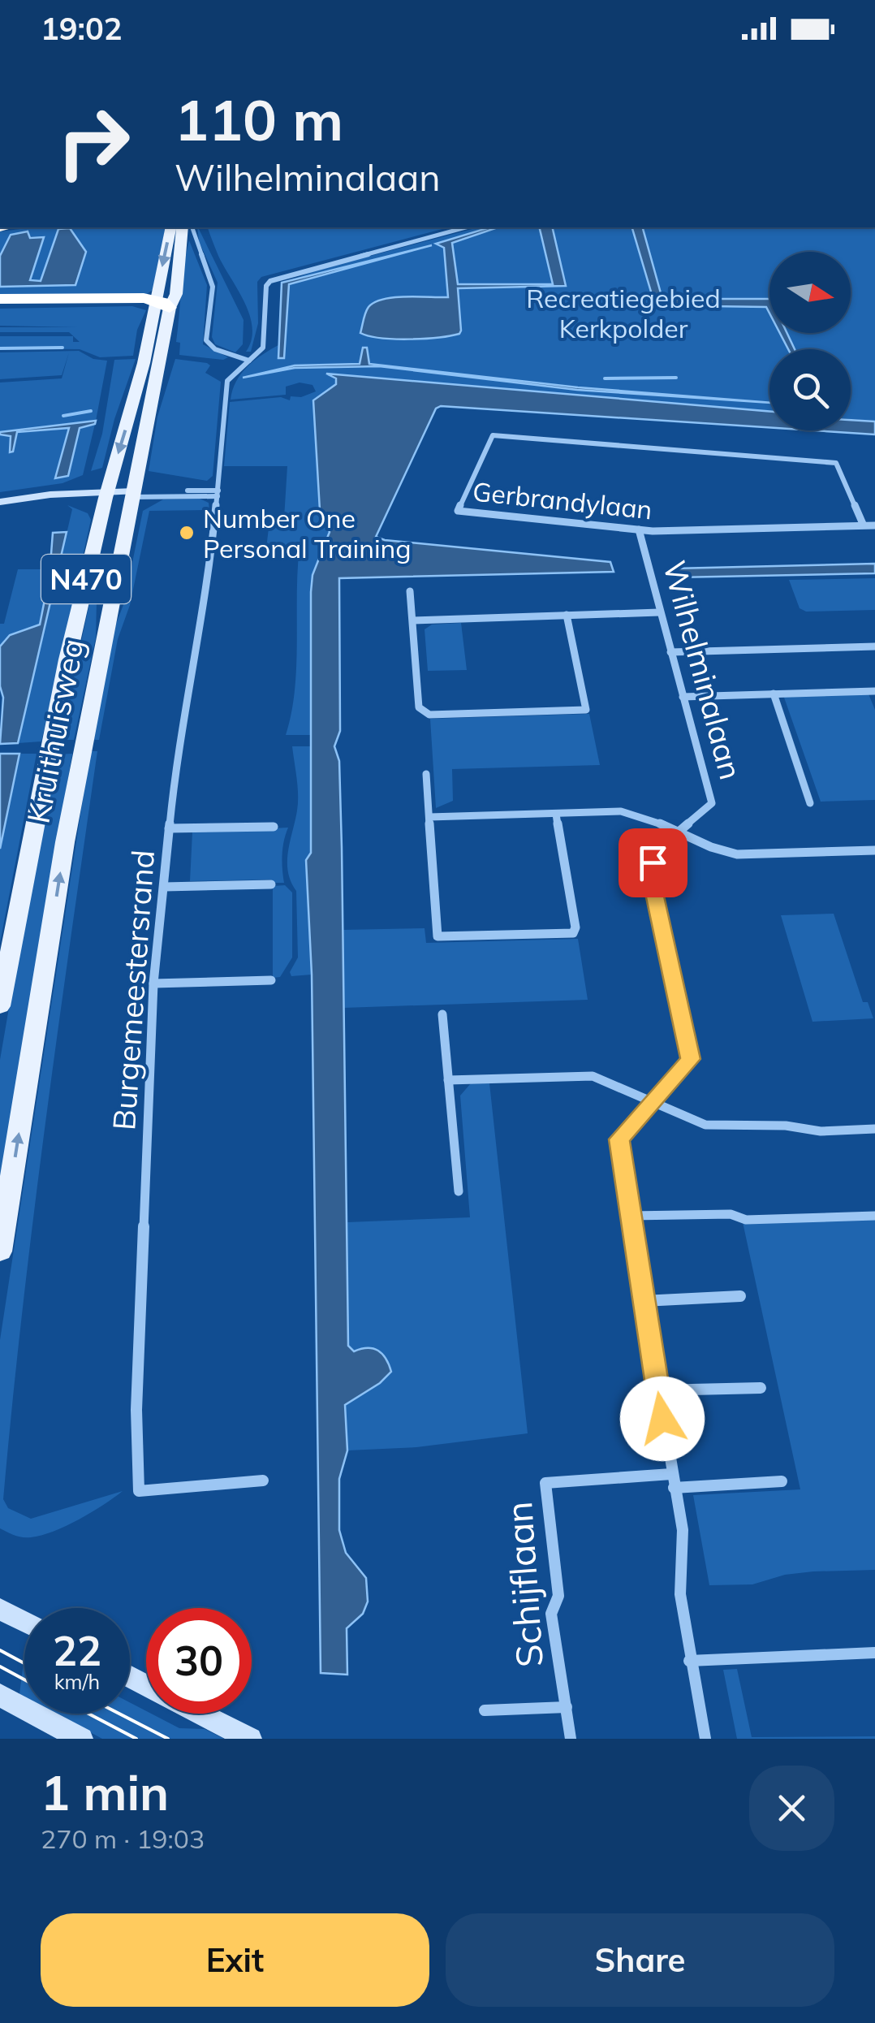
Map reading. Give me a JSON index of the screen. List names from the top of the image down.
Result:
{
  "streets": {
    "main road": ["N470", "Kruithuisweg"],
    "street": [
      "Gerbrandylaan",
      "Wilhelminalaan",
      "Burgemeestersrand",
      "Schijflaan"
    ]
  },
  "crossings": [
    ["Gerbrandylaan", "Wilhelminalaan"],
    ["Wilhelminalaan", "Schijflaan"]
  ],
  "parks": ["Recreatiegebied Kerkpolder"],
  "places": ["Number One Personal Training"],
  "north": "right",
  "page": {
    "status": "19:02",
    "turn": ["110 m", "Wilhelminalaan"],
    "speed": "22 km/h",
    "limit": "30",
    "heading": ["1 min", "270 m · 19:03"],
    "buttons": ["Exit", "Share"]
  }
}
